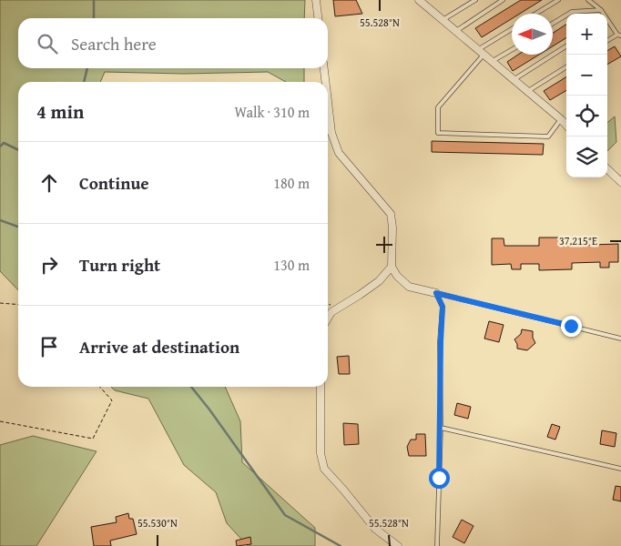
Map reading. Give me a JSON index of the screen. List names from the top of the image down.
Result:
{
  "north": "left",
  "page": {
    "map_buttons": ["+", "−"],
    "search": "Search here",
    "heading": ["4 min", "Walk · 310 m"],
    "list": [
      ["Continue", "180 m"],
      ["Turn right", "130 m"],
      "Arrive at destination"
    ]
  },
  "coordinates": ["55.528°N", "37.215°E", "55.530°N"]
}
